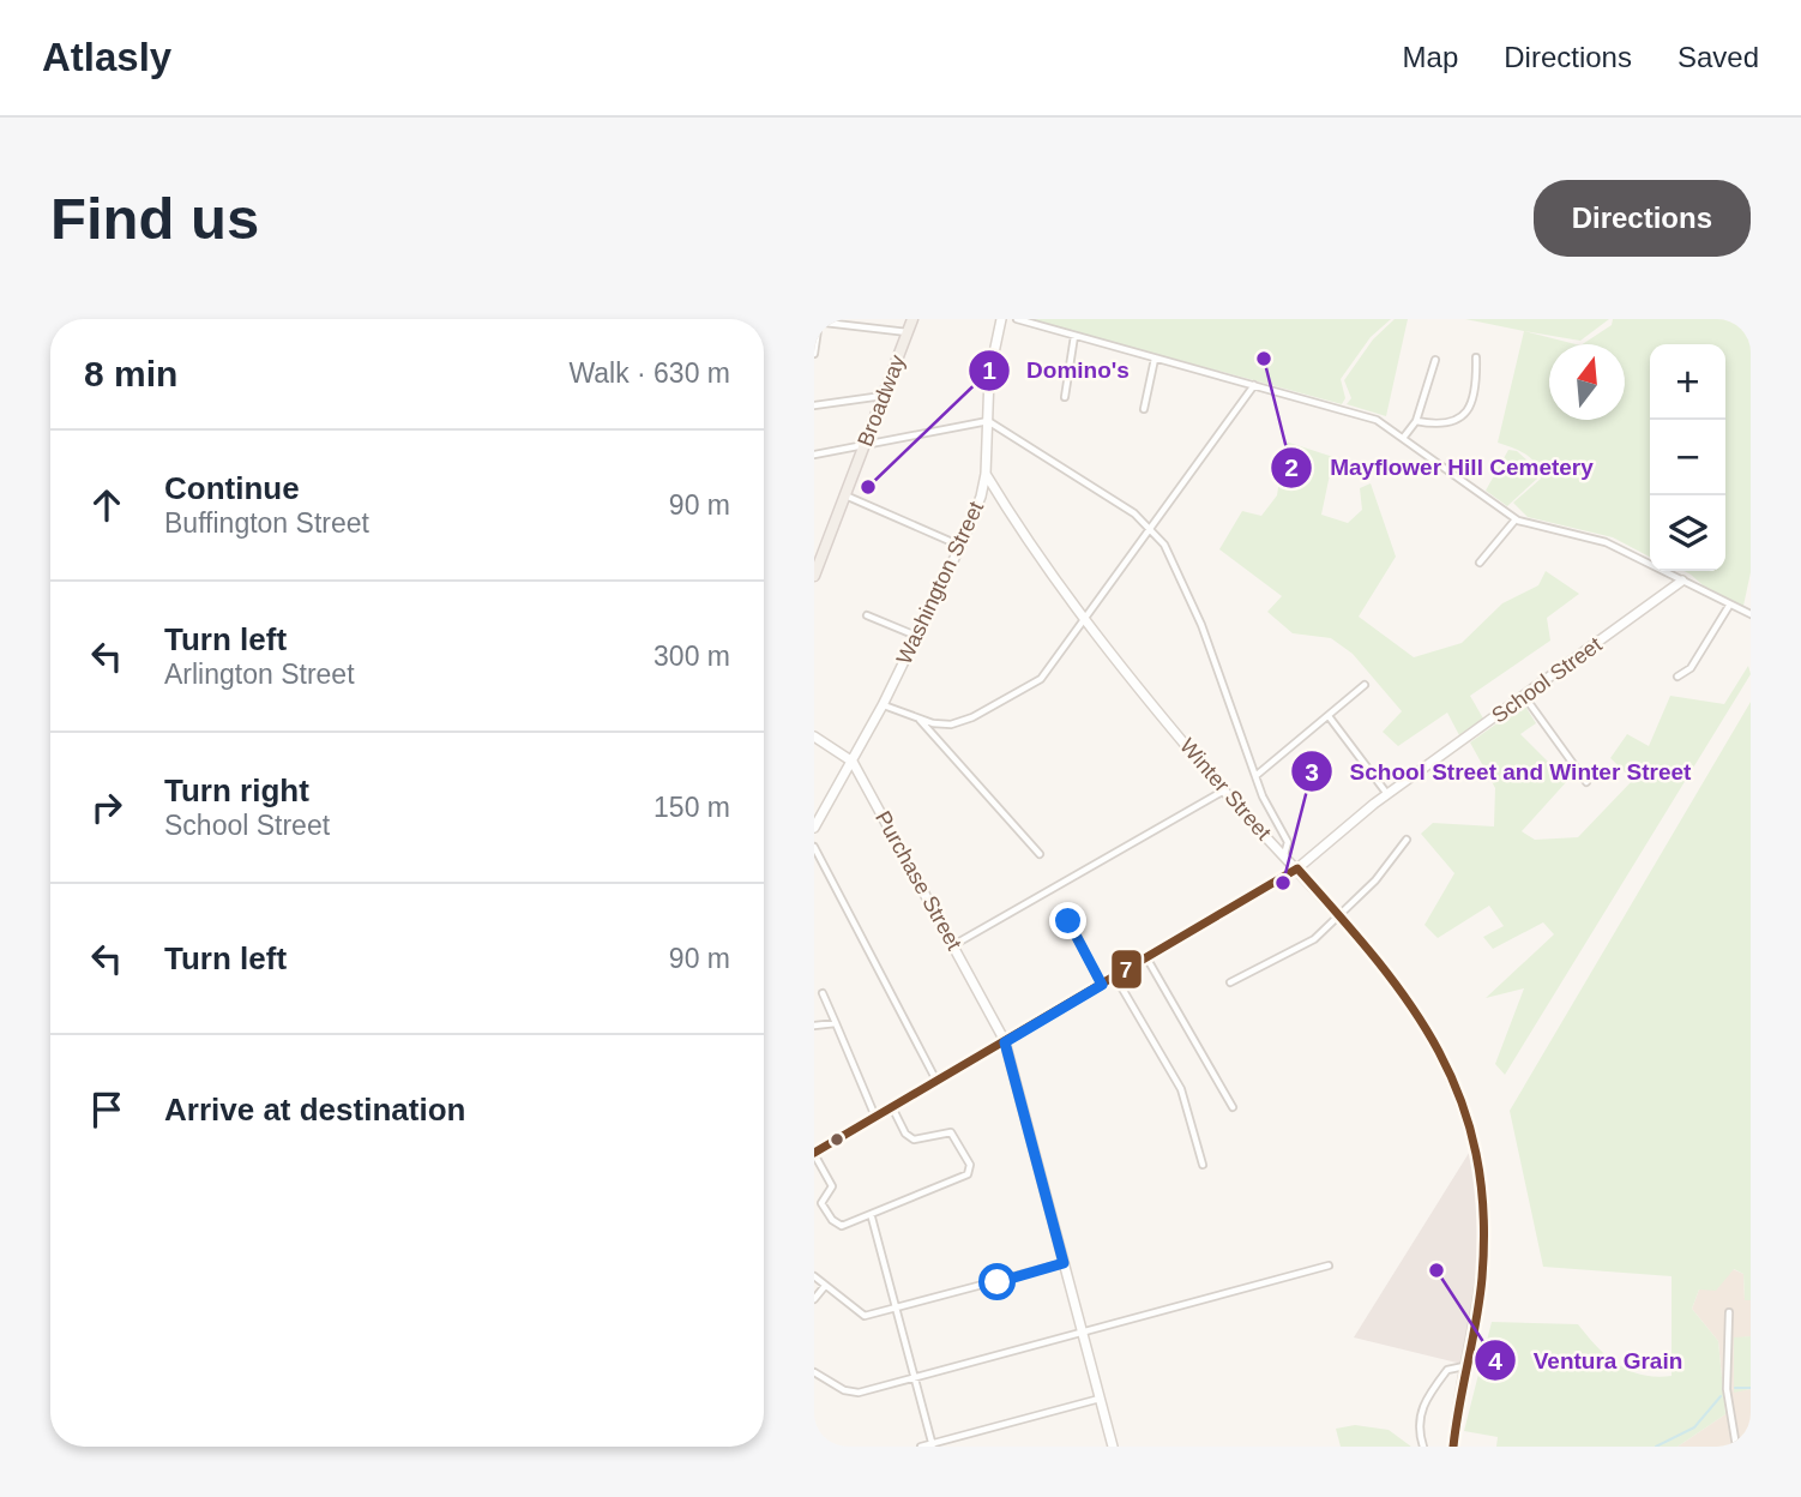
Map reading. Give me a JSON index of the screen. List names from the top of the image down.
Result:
{
  "streets": {
    "main road": ["Broadway"],
    "street": [
      "Washington Street",
      "School Street",
      "Winter Street",
      "Purchase Street"
    ]
  },
  "crossings": [
    ["Washington Street", "Winter Street"],
    ["Washington Street", "Purchase Street"],
    ["School Street", "Winter Street"],
    ["School Street", "Purchase Street"]
  ],
  "places": [
    "Mayflower Hill Cemetery",
    "Domino's",
    "School Street and Winter Street",
    "Ventura Grain"
  ],
  "lines": ["transit line 7"],
  "north": "top",
  "page": {
    "header": "Atlasly",
    "nav": ["Map", "Directions", "Saved"],
    "buttons": "Directions",
    "title": "Find us",
    "heading": ["8 min", "Walk · 630 m"],
    "map_buttons": ["+", "−"],
    "list": [
      ["Continue", "Buffington Street", "90 m"],
      ["Turn left", "Arlington Street", "300 m"],
      ["Turn right", "School Street", "150 m"],
      ["Turn left", "90 m"],
      "Arrive at destination"
    ]
  }
}
